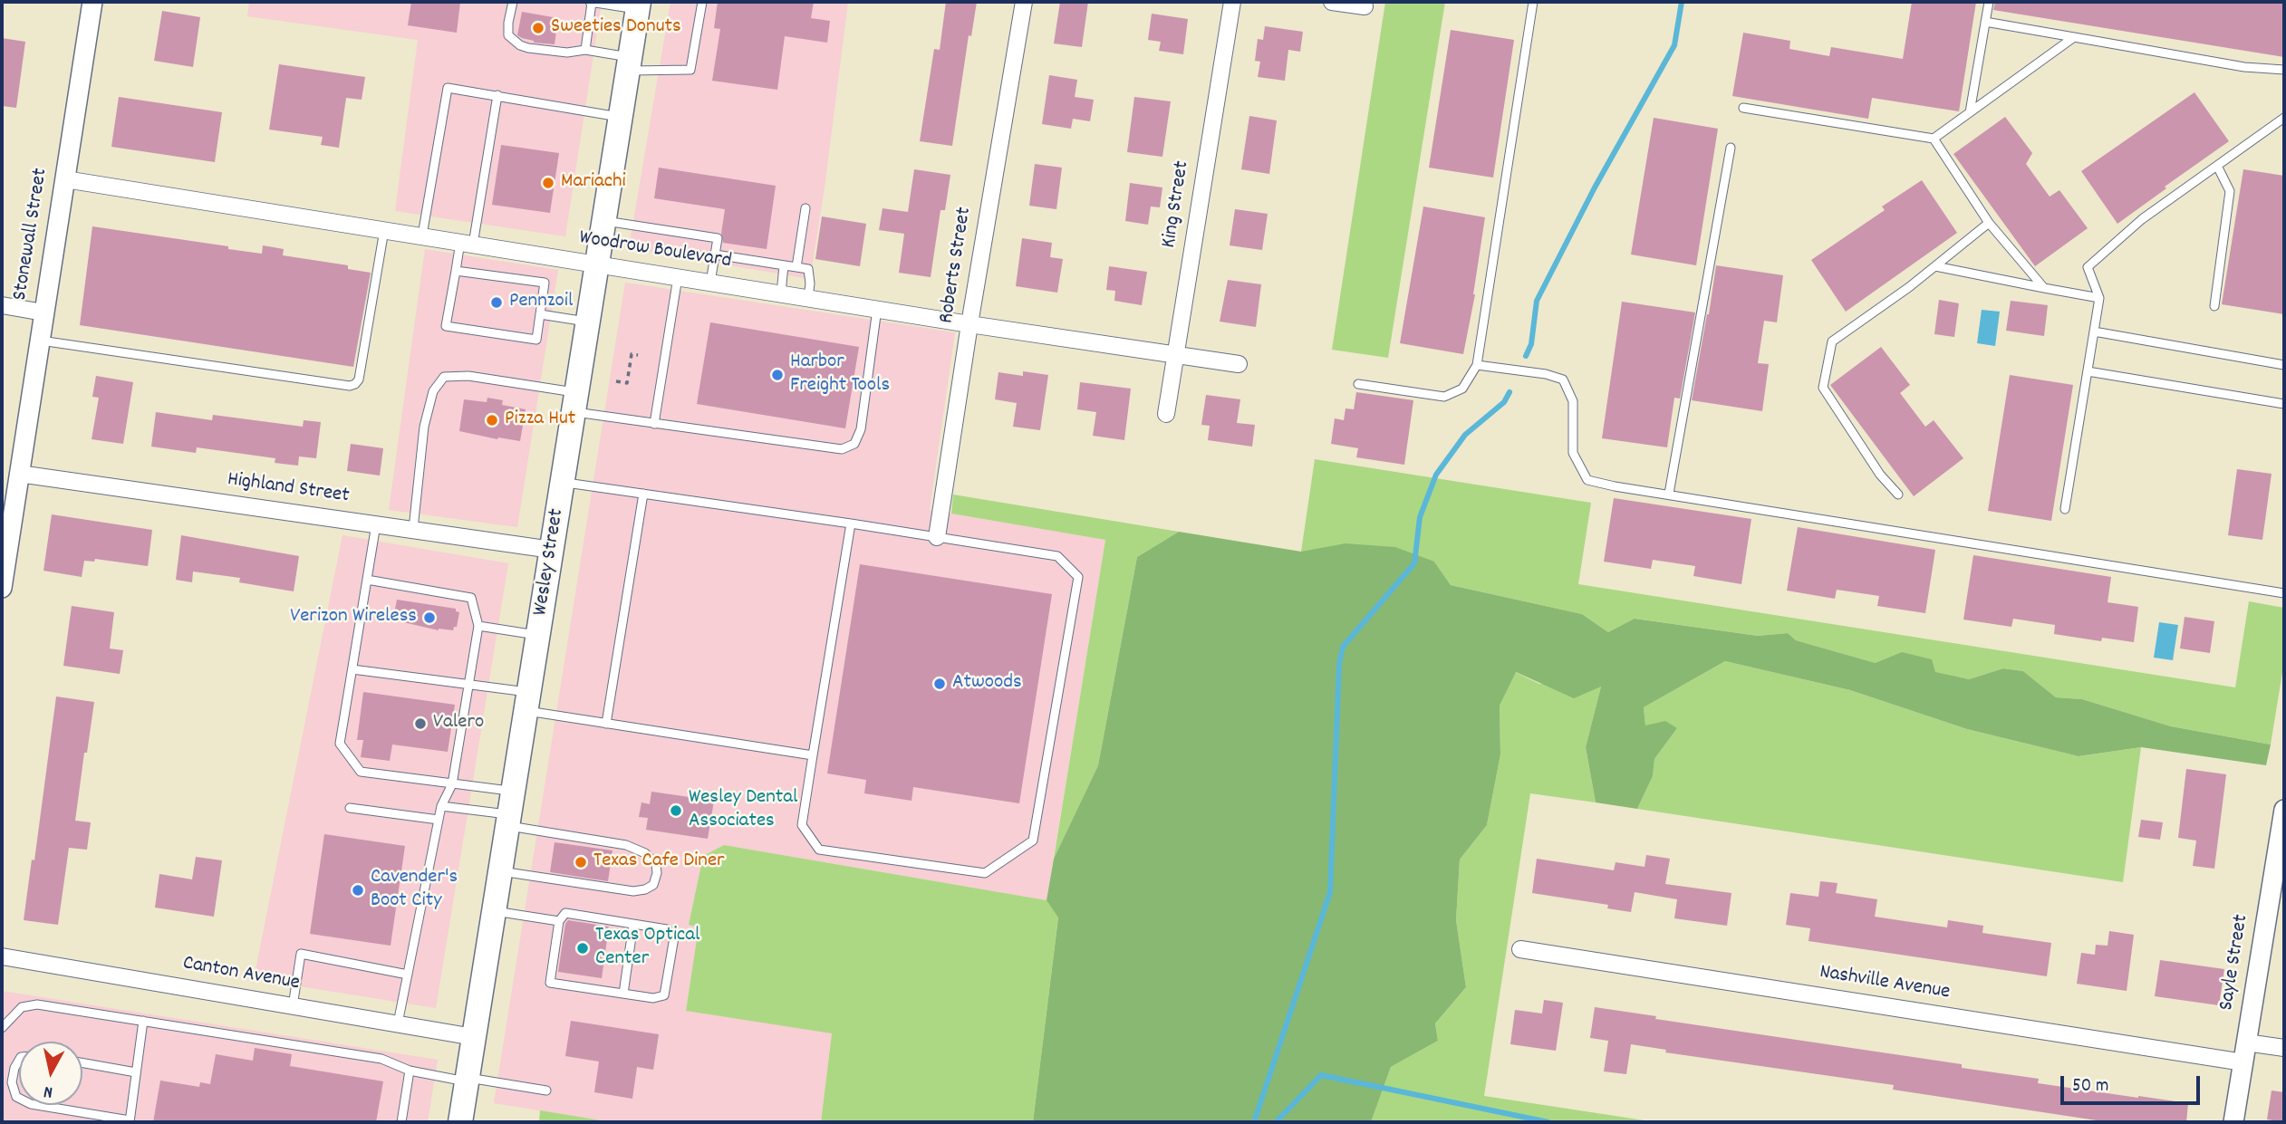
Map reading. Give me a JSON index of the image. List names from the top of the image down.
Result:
{
  "streets": {
    "main road": ["Wesley Street"],
    "street": [
      "King Street",
      "Stonewall Street",
      "Woodrow Boulevard",
      "Roberts Street",
      "Highland Street",
      "Sayle Street",
      "Canton Avenue",
      "Nashville Avenue"
    ]
  },
  "crossings": [
    ["King Street", "Woodrow Boulevard"],
    ["Stonewall Street", "Woodrow Boulevard"],
    ["Stonewall Street", "Highland Street"],
    ["Woodrow Boulevard", "Roberts Street"],
    ["Woodrow Boulevard", "Wesley Street"],
    ["Highland Street", "Wesley Street"],
    ["Wesley Street", "Canton Avenue"],
    ["Sayle Street", "Nashville Avenue"]
  ],
  "places": [
    "Sweeties Donuts",
    "Mariachi",
    "Pennzoil",
    "Harbor Freight Tools",
    "Pizza Hut",
    "Verizon Wireless",
    "Atwoods",
    "Valero",
    "Wesley Dental Associates",
    "Texas Cafe Diner",
    "Cavender's Boot City",
    "Texas Optical Center"
  ],
  "scale_bar": "50 m",
  "north": "bottom"
}
